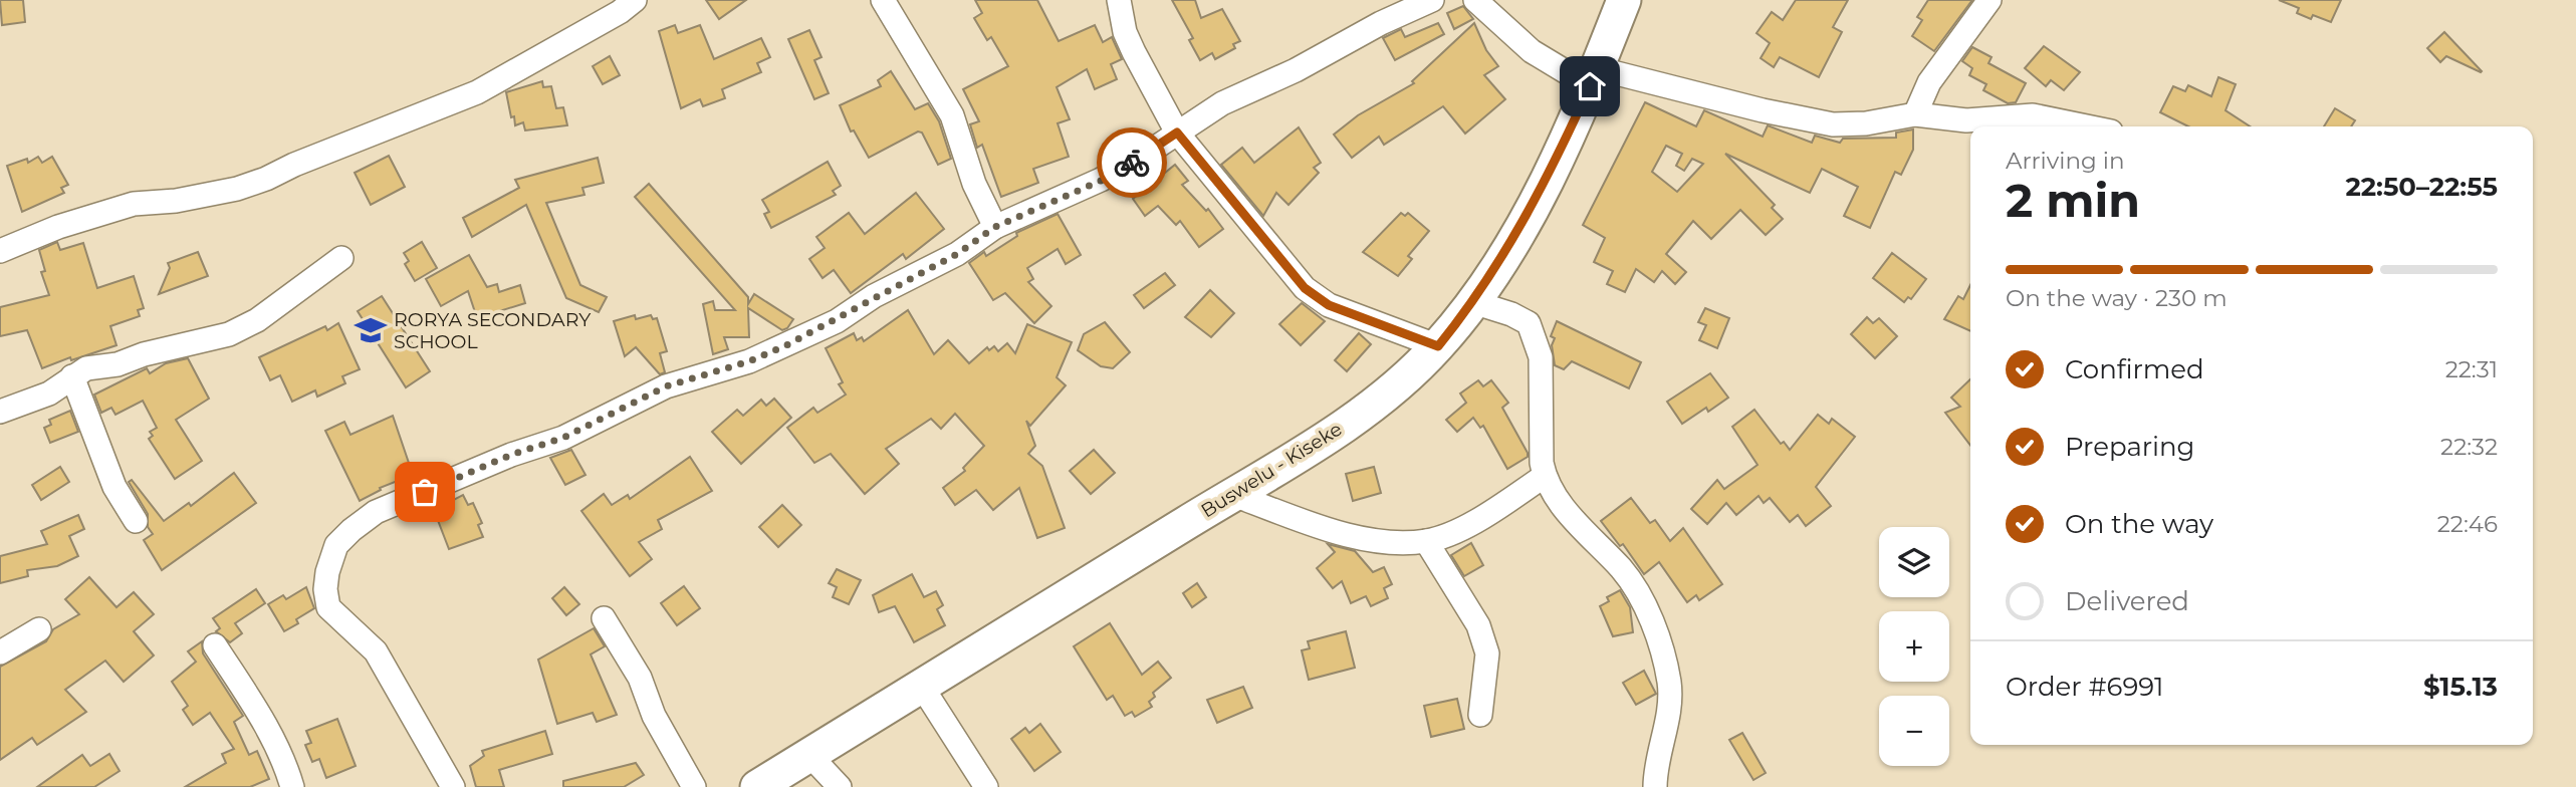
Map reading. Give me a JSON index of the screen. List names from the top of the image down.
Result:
{
  "streets": {
    "main road": ["Buswelu - Kiseke"]
  },
  "places": {
    "school or university": ["RORYA SECONDARY SCHOOL"]
  },
  "page": {
    "heading": ["2 min", "Arriving in", "22:50–22:55"],
    "panel": ["Order #6991", "$15.13"],
    "bar": "On the way · 230 m",
    "list": [
      ["Confirmed", "22:31"],
      ["Preparing", "22:32"],
      ["On the way", "22:46"],
      "Delivered"
    ],
    "map_buttons": ["+", "−"]
  }
}
